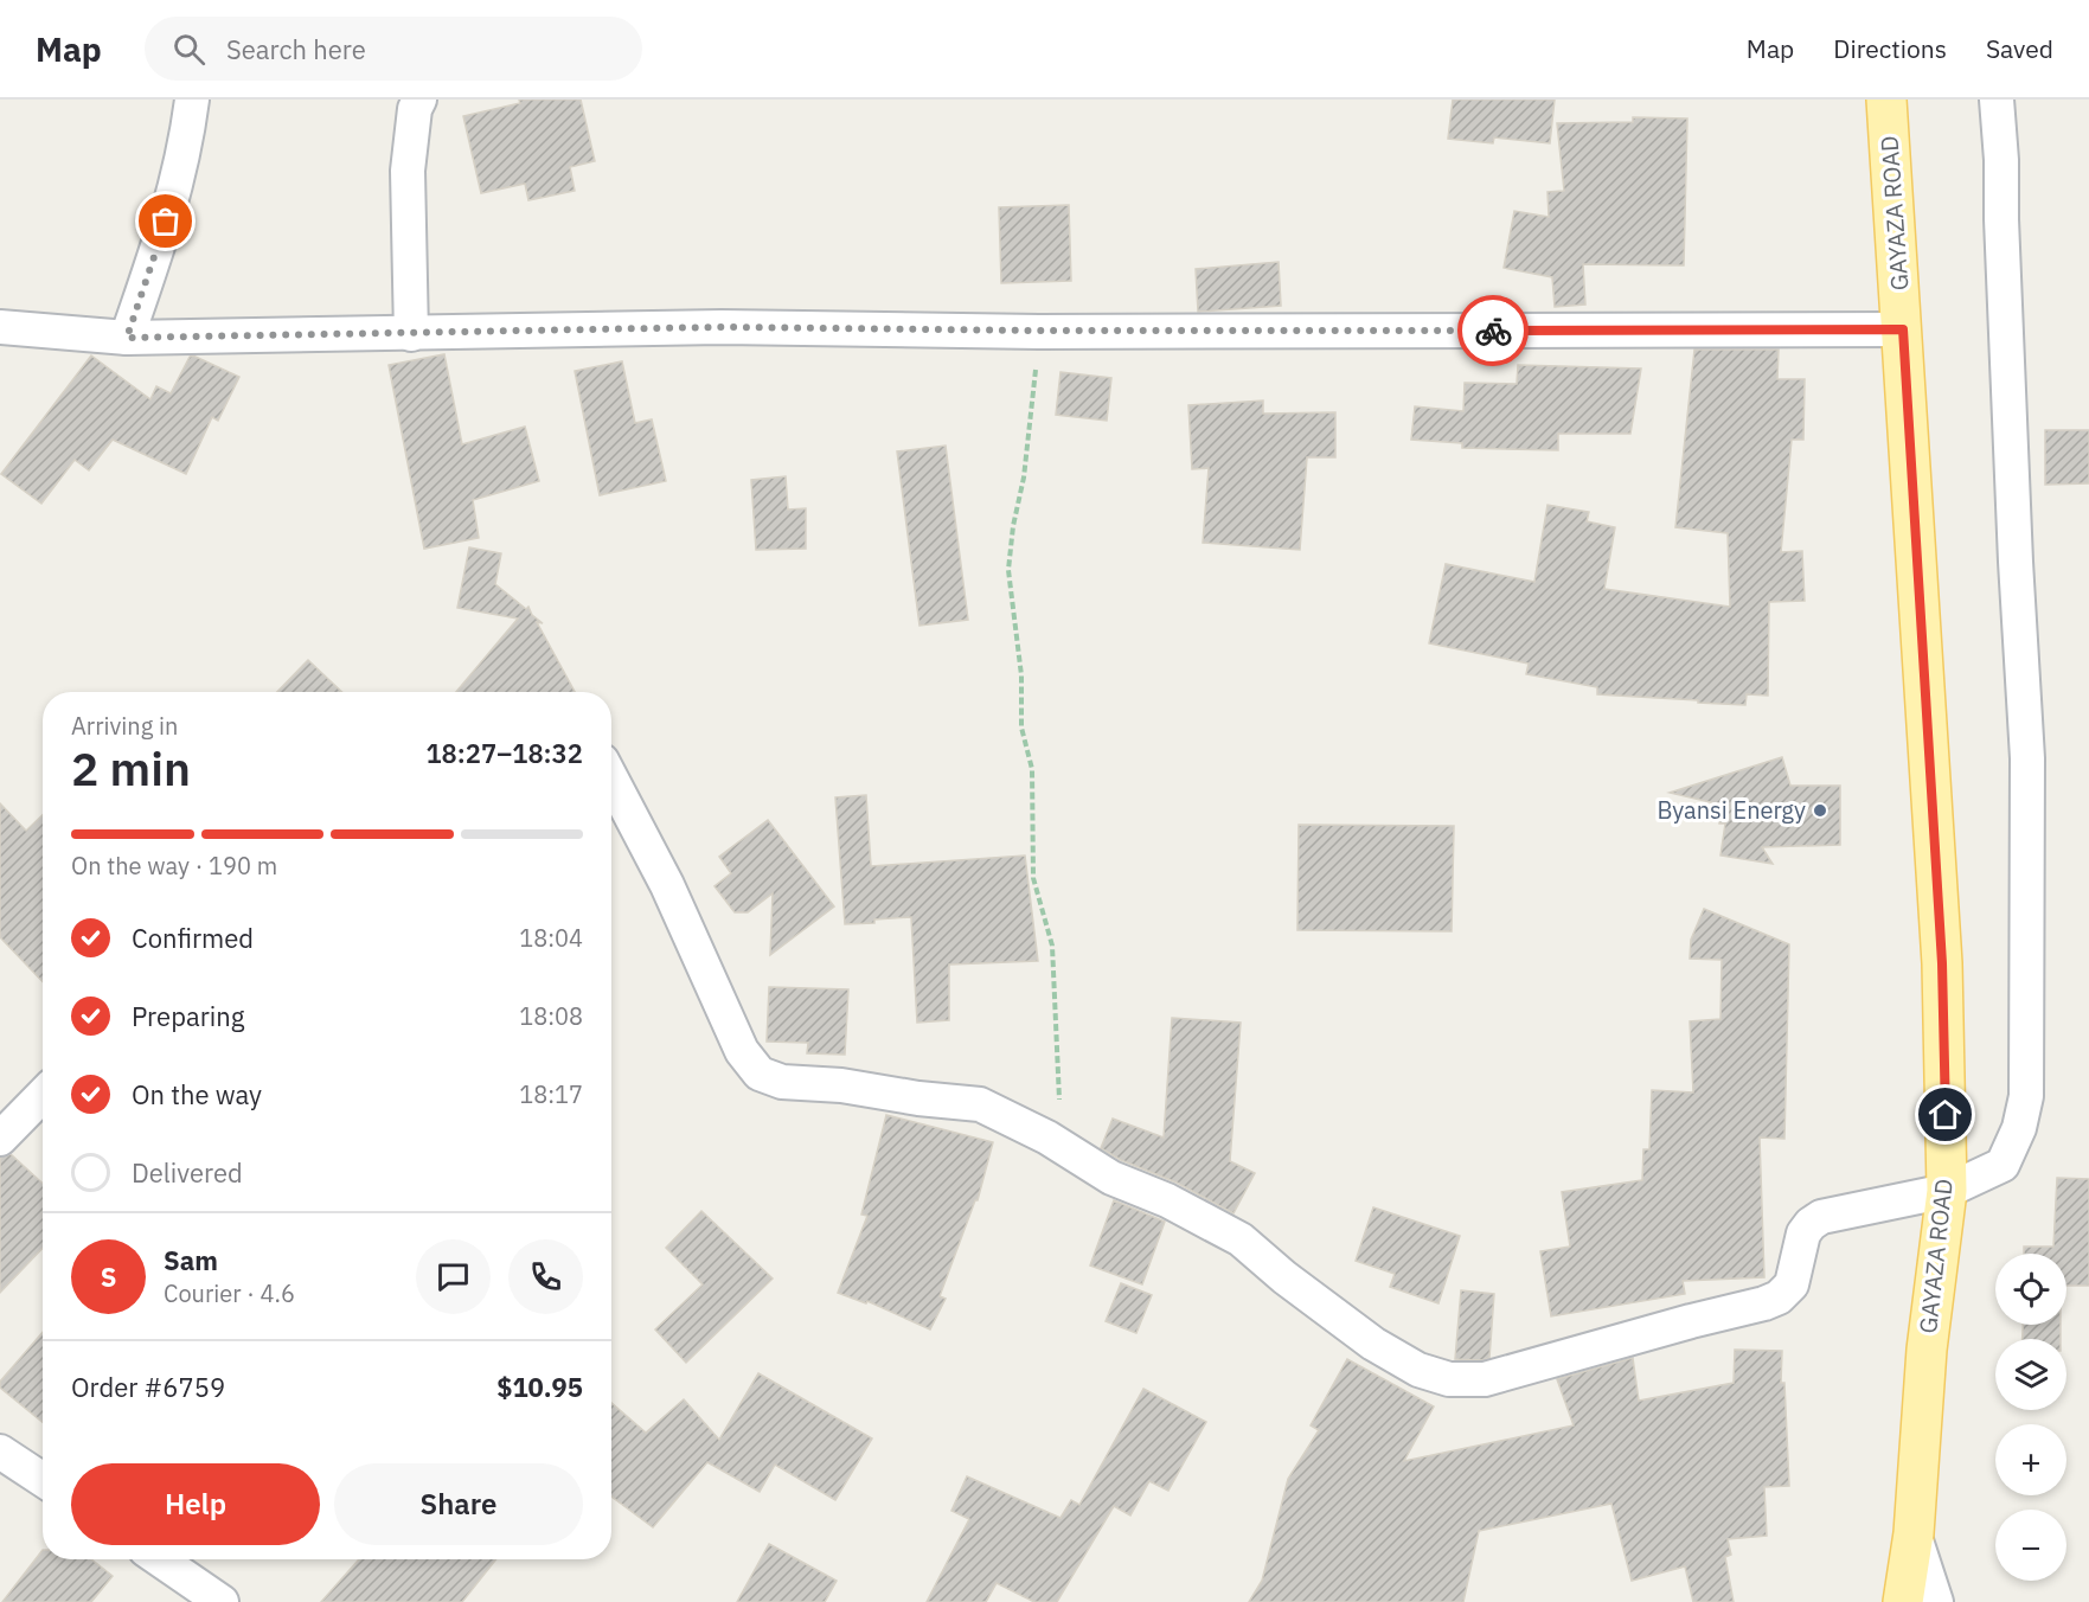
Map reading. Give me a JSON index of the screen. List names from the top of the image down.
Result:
{
  "streets": {
    "main road": ["GAYAZA ROAD"]
  },
  "places": ["Byansi Energy"],
  "page": {
    "header": "Map",
    "search": "Search here",
    "nav": ["Map", "Directions", "Saved"],
    "heading": ["2 min", "Arriving in", "18:27–18:32"],
    "panel": [
      "Sam",
      "Courier · 4.6",
      "Order #6759",
      "$10.95"
    ],
    "bar": "On the way · 190 m",
    "list": [
      ["Confirmed", "18:04"],
      ["Preparing", "18:08"],
      ["On the way", "18:17"],
      "Delivered"
    ],
    "round": "S",
    "map_buttons": ["+", "−"],
    "buttons": ["Help", "Share"]
  }
}
